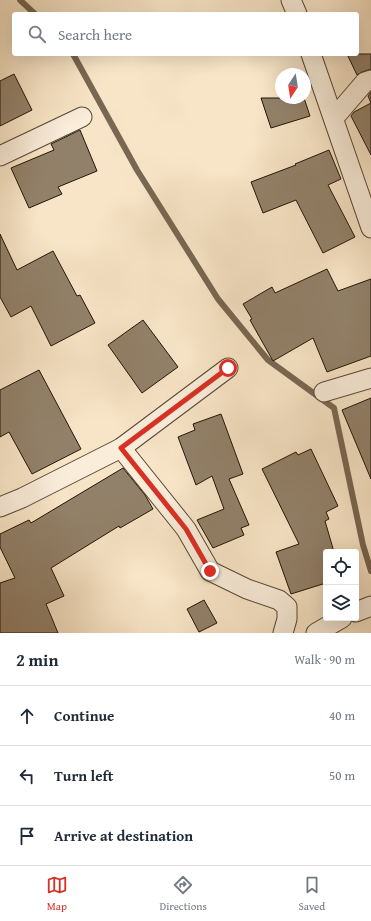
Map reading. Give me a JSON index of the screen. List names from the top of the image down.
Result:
{
  "north": "bottom",
  "page": {
    "search": "Search here",
    "heading": ["2 min", "Walk · 90 m"],
    "list": [
      ["Continue", "40 m"],
      ["Turn left", "50 m"],
      "Arrive at destination"
    ],
    "nav": ["Map", "Directions", "Saved"]
  }
}
